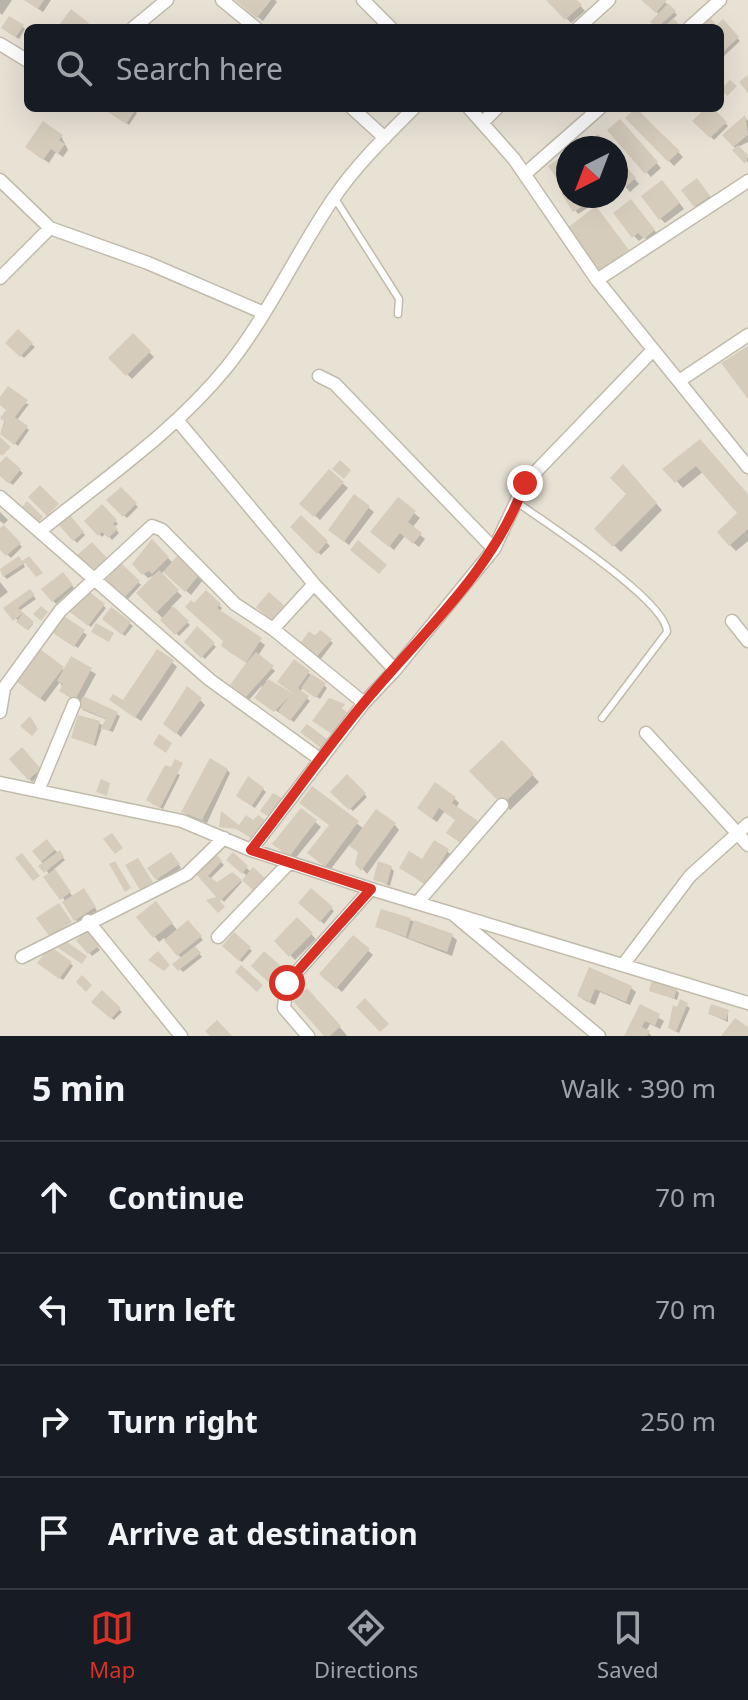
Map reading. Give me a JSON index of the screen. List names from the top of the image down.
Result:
{
  "north": "bottom left",
  "page": {
    "search": "Search here",
    "heading": ["5 min", "Walk · 390 m"],
    "list": [
      ["Continue", "70 m"],
      ["Turn left", "70 m"],
      ["Turn right", "250 m"],
      "Arrive at destination"
    ],
    "nav": ["Map", "Directions", "Saved"]
  }
}
